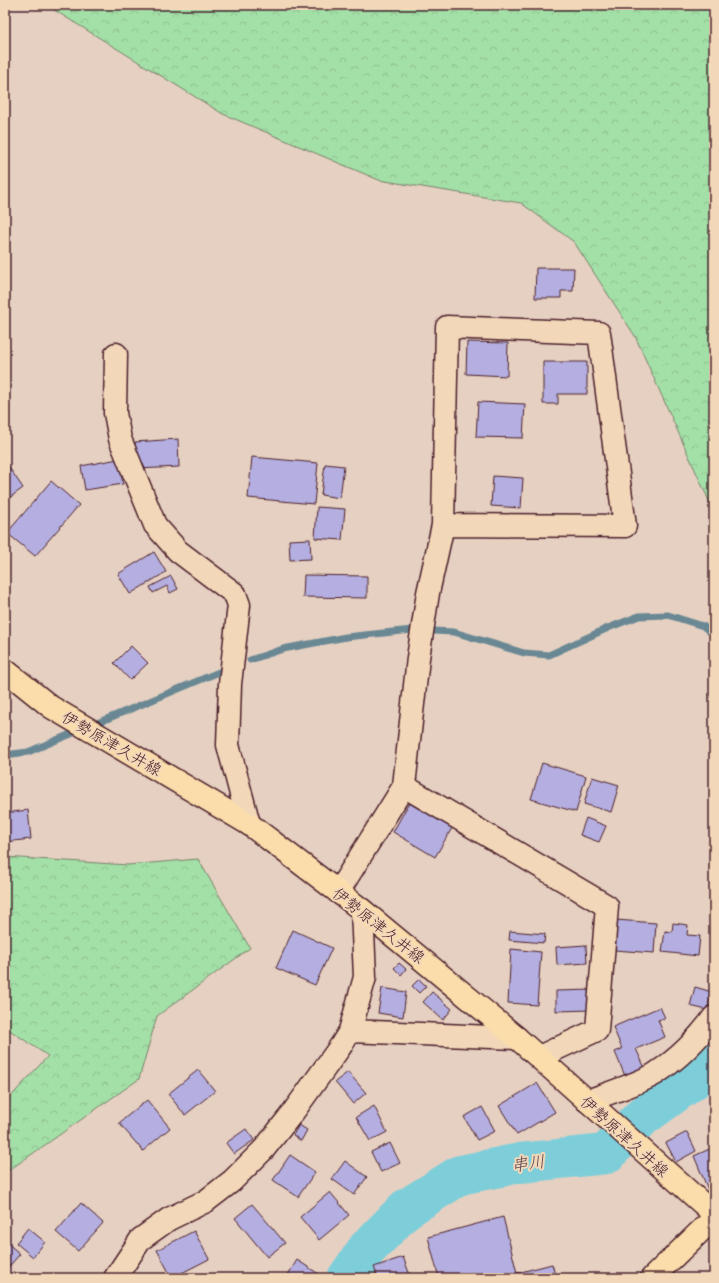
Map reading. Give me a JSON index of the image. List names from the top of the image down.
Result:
{
  "streets": {
    "main road": ["伊勢原津久井線"]
  },
  "water": ["串川"]
}
